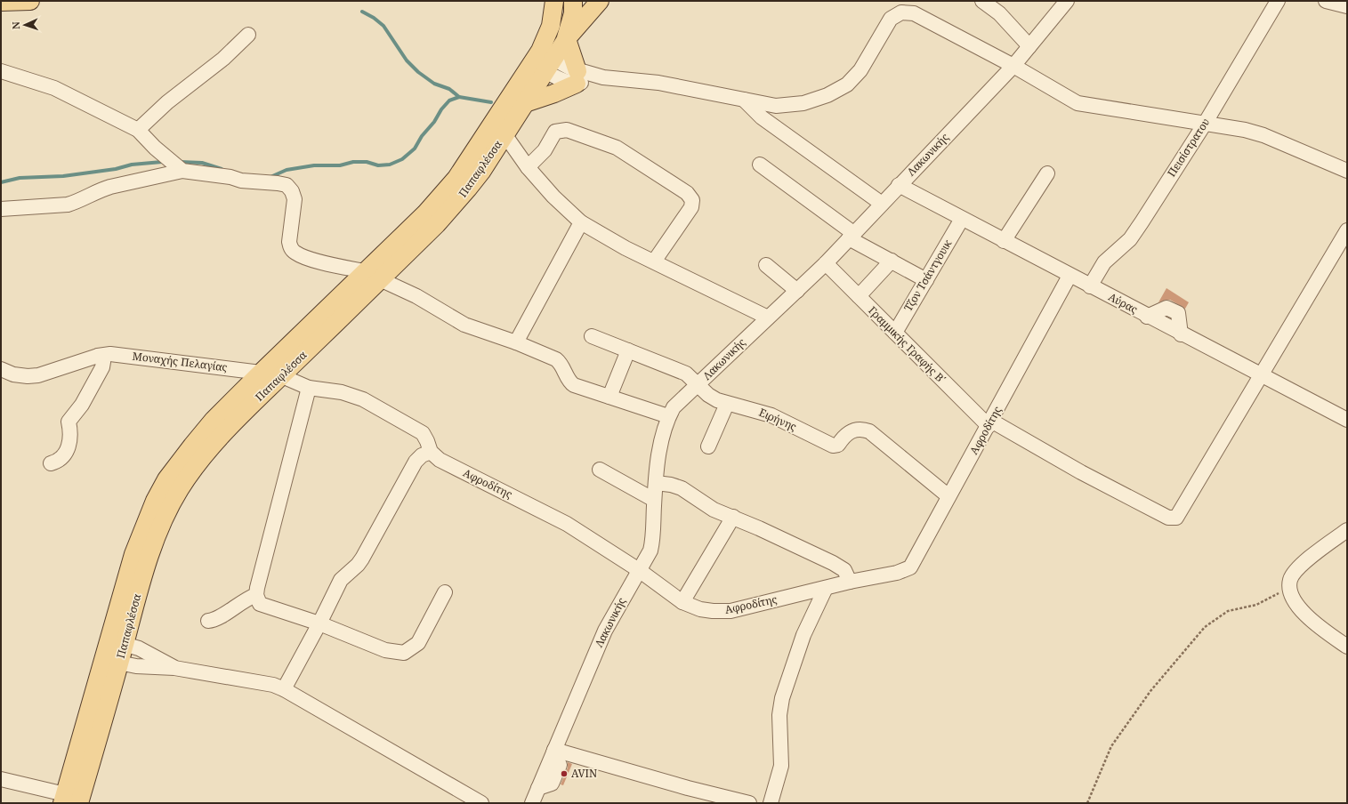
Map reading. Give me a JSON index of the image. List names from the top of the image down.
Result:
{
  "streets": {
    "main road": ["Παπαφλέσσα"],
    "street": [
      "Πεισίστρατου",
      "Λακωνικής",
      "Τζον Τσάντγουικ",
      "Αύρας",
      "Γραμμικής Γραφής Β΄",
      "Μοναχής Πελαγίας",
      "Ειρήνης",
      "Αφροδίτης"
    ]
  },
  "crossings": [
    ["Πεισίστρατου", "Αύρας"],
    ["Λακωνικής", "Αύρας"],
    ["Λακωνικής", "Γραμμικής Γραφής Β΄"],
    ["Λακωνικής", "Ειρήνης"],
    ["Λακωνικής", "Αφροδίτης"],
    ["Παπαφλέσσα", "Μοναχής Πελαγίας"],
    ["Τζον Τσάντγουικ", "Αύρας"],
    ["Τζον Τσάντγουικ", "Γραμμικής Γραφής Β΄"],
    ["Αύρας", "Γραμμικής Γραφής Β΄"],
    ["Αύρας", "Αφροδίτης"],
    ["Γραμμικής Γραφής Β΄", "Αφροδίτης"],
    ["Ειρήνης", "Αφροδίτης"]
  ],
  "places": ["AVIN"],
  "north": "left"
}
